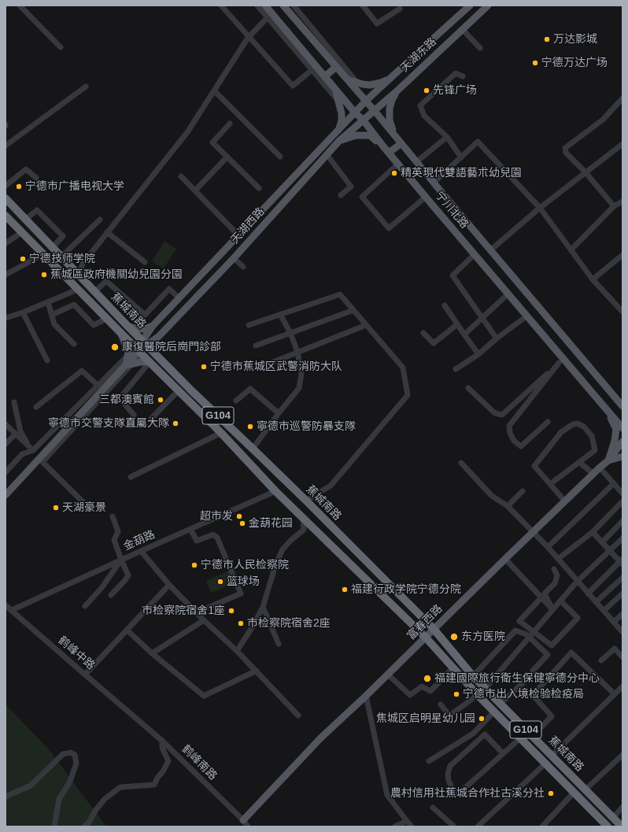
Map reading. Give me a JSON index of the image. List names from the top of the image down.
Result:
{
  "streets": {
    "highway": ["蕉城南路", "G104"],
    "main road": [
      "天湖东路",
      "宁川北路",
      "天湖西路",
      "富春西路"
    ],
    "street": ["金葫路", "鹤峰中路", "鹤峰南路"]
  },
  "crossings": [
    ["天湖东路", "宁川北路"],
    ["天湖东路", "天湖西路"],
    ["宁川北路", "天湖西路"],
    ["天湖西路", "蕉城南路"],
    ["蕉城南路", "金葫路"],
    ["蕉城南路", "富春西路"],
    ["金葫路", "鹤峰中路"],
    ["富春西路", "鹤峰南路"],
    ["鹤峰中路", "鹤峰南路"]
  ],
  "places": [
    "万达影城",
    "宁德万达广场",
    "先锋广场",
    "精英現代雙語藝朮幼兒園",
    "宁德市广播电视大学",
    "宁德技师学院",
    "蕉城區政府機關幼兒園分園",
    "康復醫院后崗門診部",
    "宁德市蕉城区武警消防大队",
    "三都澳賓館",
    "寧德市交警支隊直屬大隊",
    "寧德市巡警防暴支隊",
    "天湖豪景",
    "超市发",
    "金葫花园",
    "宁德市人民检察院",
    "篮球场",
    "福建行政学院宁德分院",
    "市检察院宿舍1座",
    "市检察院宿舍2座",
    "东方医院",
    "福建國際旅行衛生保健寧德分中心",
    "宁德市出入境检验检疫局",
    "焦城区启明星幼儿园",
    "農村信用社蕉城合作社古溪分社"
  ]
}
